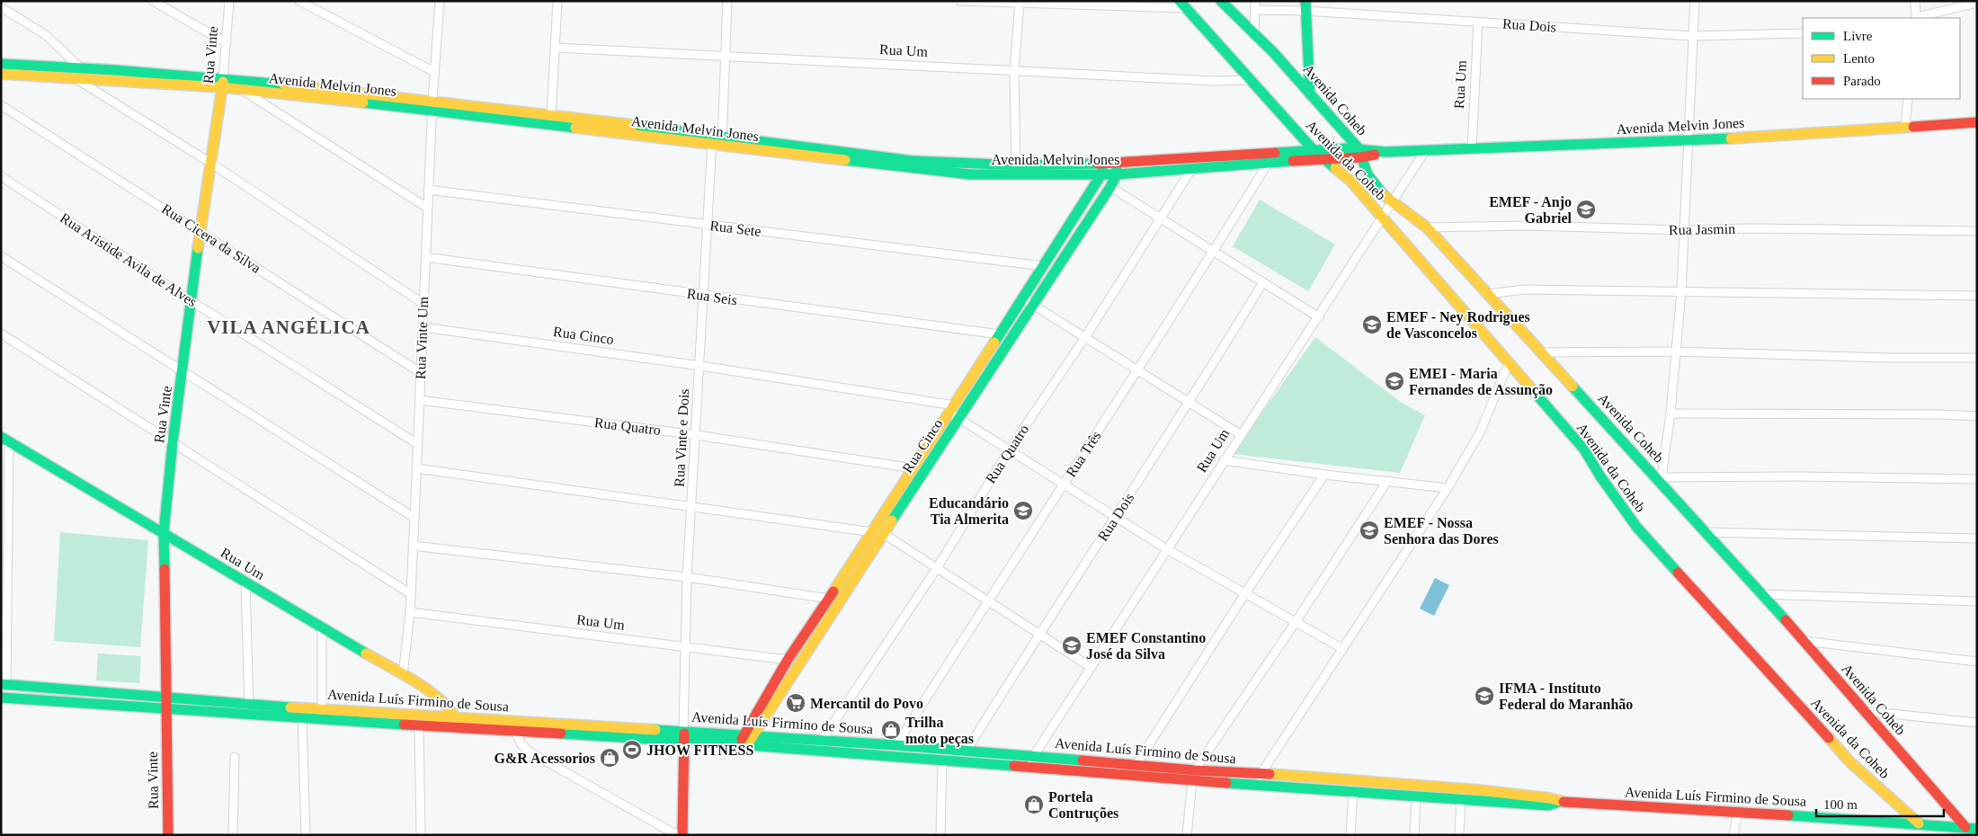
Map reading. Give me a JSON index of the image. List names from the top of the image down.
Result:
{
  "streets": {
    "main road": [
      "Rua Um",
      "Rua Vinte",
      "Avenida Melvin Jones",
      "Avenida Coheb",
      "Avenida da Coheb",
      "Rua Cinco",
      "Rua Vinte e Dois",
      "Avenida Luís Firmino de Sousa"
    ],
    "street": [
      "Rua Dois",
      "Rua Sete",
      "Rua Jasmin",
      "Rua Cicera da Silva",
      "Rua Aristide Avila de Alves",
      "Rua Seis",
      "Rua Vinte Um",
      "Rua Quatro",
      "Rua Três"
    ]
  },
  "crossings": [
    ["Rua Dois", "Rua Um"],
    ["Rua Dois", "Avenida Luís Firmino de Sousa"],
    ["Rua Um", "Rua Vinte"],
    ["Rua Um", "Avenida Melvin Jones"],
    ["Rua Um", "Avenida Coheb"],
    ["Rua Um", "Avenida da Coheb"],
    ["Rua Um", "Rua Cinco"],
    ["Rua Um", "Rua Vinte Um"],
    ["Rua Um", "Rua Vinte e Dois"],
    ["Rua Um", "Avenida Luís Firmino de Sousa"],
    ["Rua Vinte", "Avenida Melvin Jones"],
    ["Rua Vinte", "Rua Cicera da Silva"],
    ["Rua Vinte", "Rua Aristide Avila de Alves"],
    ["Rua Vinte", "Avenida Luís Firmino de Sousa"],
    ["Avenida Melvin Jones", "Avenida Coheb"],
    ["Avenida Melvin Jones", "Avenida da Coheb"],
    ["Avenida Melvin Jones", "Rua Cinco"],
    ["Avenida Melvin Jones", "Rua Vinte Um"],
    ["Avenida Melvin Jones", "Rua Quatro"],
    ["Avenida Melvin Jones", "Rua Vinte e Dois"],
    ["Avenida Melvin Jones", "Rua Três"],
    ["Avenida Coheb", "Rua Jasmin"],
    ["Avenida Coheb", "Avenida Luís Firmino de Sousa"],
    ["Avenida da Coheb", "Avenida Luís Firmino de Sousa"],
    ["Rua Sete", "Rua Cinco"],
    ["Rua Sete", "Rua Vinte Um"],
    ["Rua Sete", "Rua Vinte e Dois"],
    ["Rua Cicera da Silva", "Rua Vinte Um"],
    ["Rua Aristide Avila de Alves", "Rua Vinte Um"],
    ["Rua Seis", "Rua Cinco"],
    ["Rua Seis", "Rua Vinte Um"],
    ["Rua Seis", "Rua Vinte e Dois"],
    ["Rua Cinco", "Rua Vinte Um"],
    ["Rua Cinco", "Rua Quatro"],
    ["Rua Cinco", "Rua Vinte e Dois"],
    ["Rua Cinco", "Avenida Luís Firmino de Sousa"],
    ["Rua Vinte Um", "Rua Quatro"],
    ["Rua Quatro", "Rua Vinte e Dois"],
    ["Rua Quatro", "Avenida Luís Firmino de Sousa"],
    ["Rua Vinte e Dois", "Avenida Luís Firmino de Sousa"],
    ["Rua Três", "Avenida Luís Firmino de Sousa"]
  ],
  "districts": ["VILA ANGÉLICA"],
  "places": {
    "school or university": [
      "EMEF - Anjo Gabriel",
      "EMEF - Ney Rodrigues de Vasconcelos",
      "EMEI - Maria Fernandes de Assunção",
      "Educandário Tia Almerita",
      "EMEF - Nossa Senhora das Dores",
      "EMEF Constantino José da Silva",
      "IFMA - Instituto Federal do Maranhão"
    ],
    "supermarket": ["Mercantil do Povo"],
    "shop": ["Trilha moto peças", "G&R Acessorios", "Portela Contruções"],
    "sports": ["JHOW FITNESS"]
  },
  "legend": ["Livre", "Lento", "Parado"],
  "scale_bar": "100 m"
}
